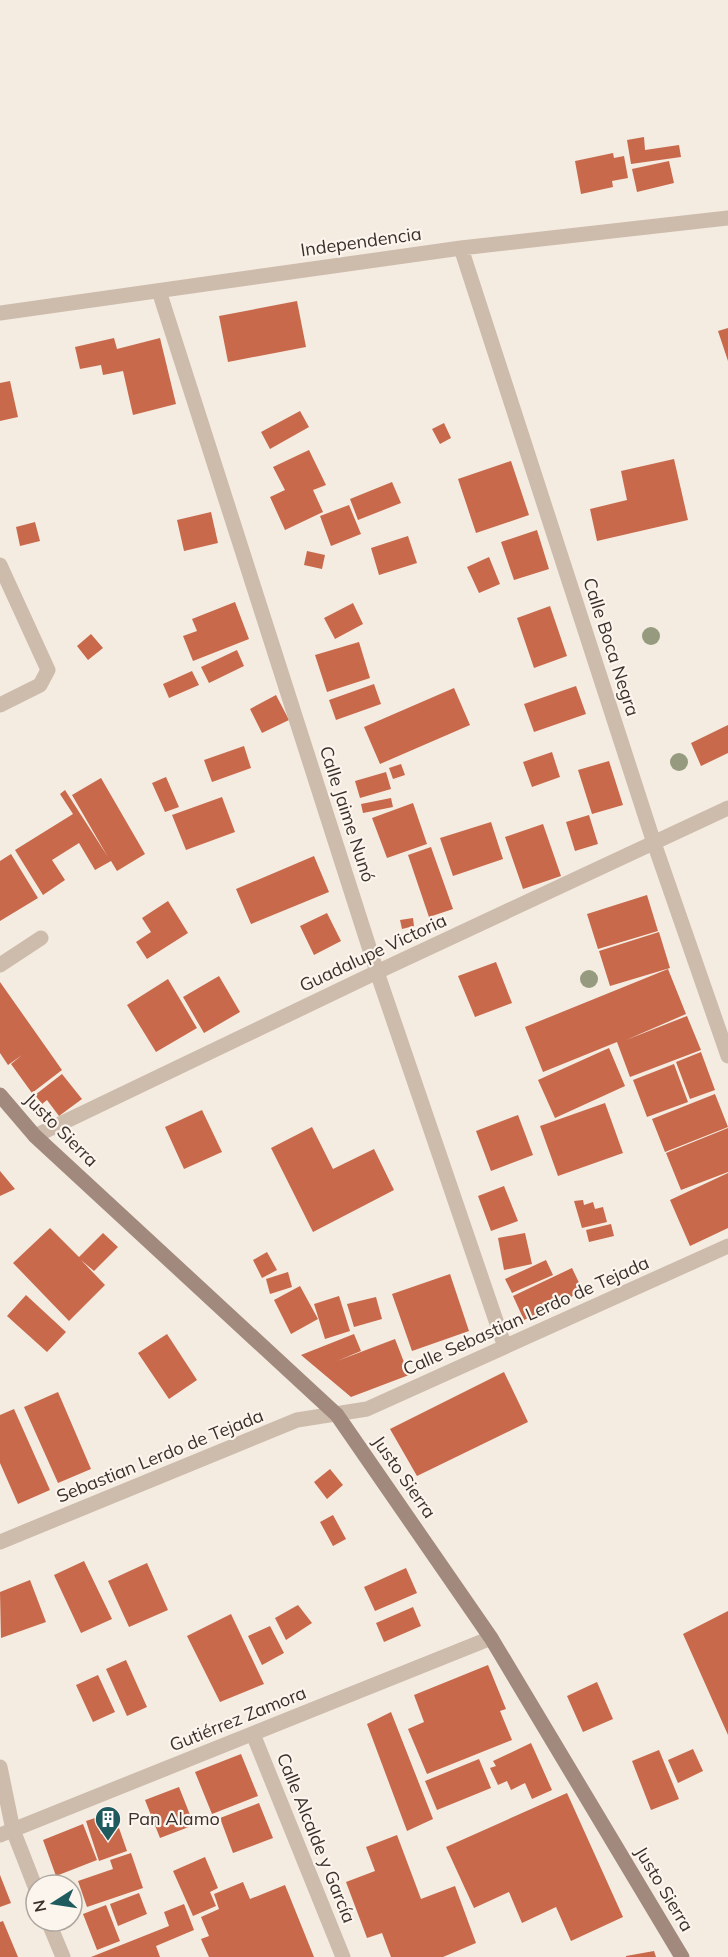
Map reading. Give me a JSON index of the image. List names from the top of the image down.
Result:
{
  "streets": {
    "main road": ["Justo Sierra"],
    "street": [
      "Independencia",
      "Calle Boca Negra",
      "Calle Jaime Nunó",
      "Guadalupe Victoria",
      "Calle Sebastian Lerdo de Tejada",
      "Sebastian Lerdo de Tejada",
      "Gutiérrez Zamora",
      "Calle Alcalde y García"
    ]
  },
  "crossings": [
    ["Independencia", "Calle Boca Negra"],
    ["Independencia", "Calle Jaime Nunó"],
    ["Calle Boca Negra", "Guadalupe Victoria"],
    ["Calle Jaime Nunó", "Guadalupe Victoria"],
    ["Calle Jaime Nunó", "Calle Sebastian Lerdo de Tejada"],
    ["Guadalupe Victoria", "Justo Sierra"],
    ["Justo Sierra", "Calle Sebastian Lerdo de Tejada"],
    ["Justo Sierra", "Sebastian Lerdo de Tejada"],
    ["Justo Sierra", "Gutiérrez Zamora"],
    ["Calle Sebastian Lerdo de Tejada", "Sebastian Lerdo de Tejada"],
    ["Gutiérrez Zamora", "Calle Alcalde y García"]
  ],
  "places": {
    "building": ["Pan Alamo"]
  },
  "north": "left"
}
